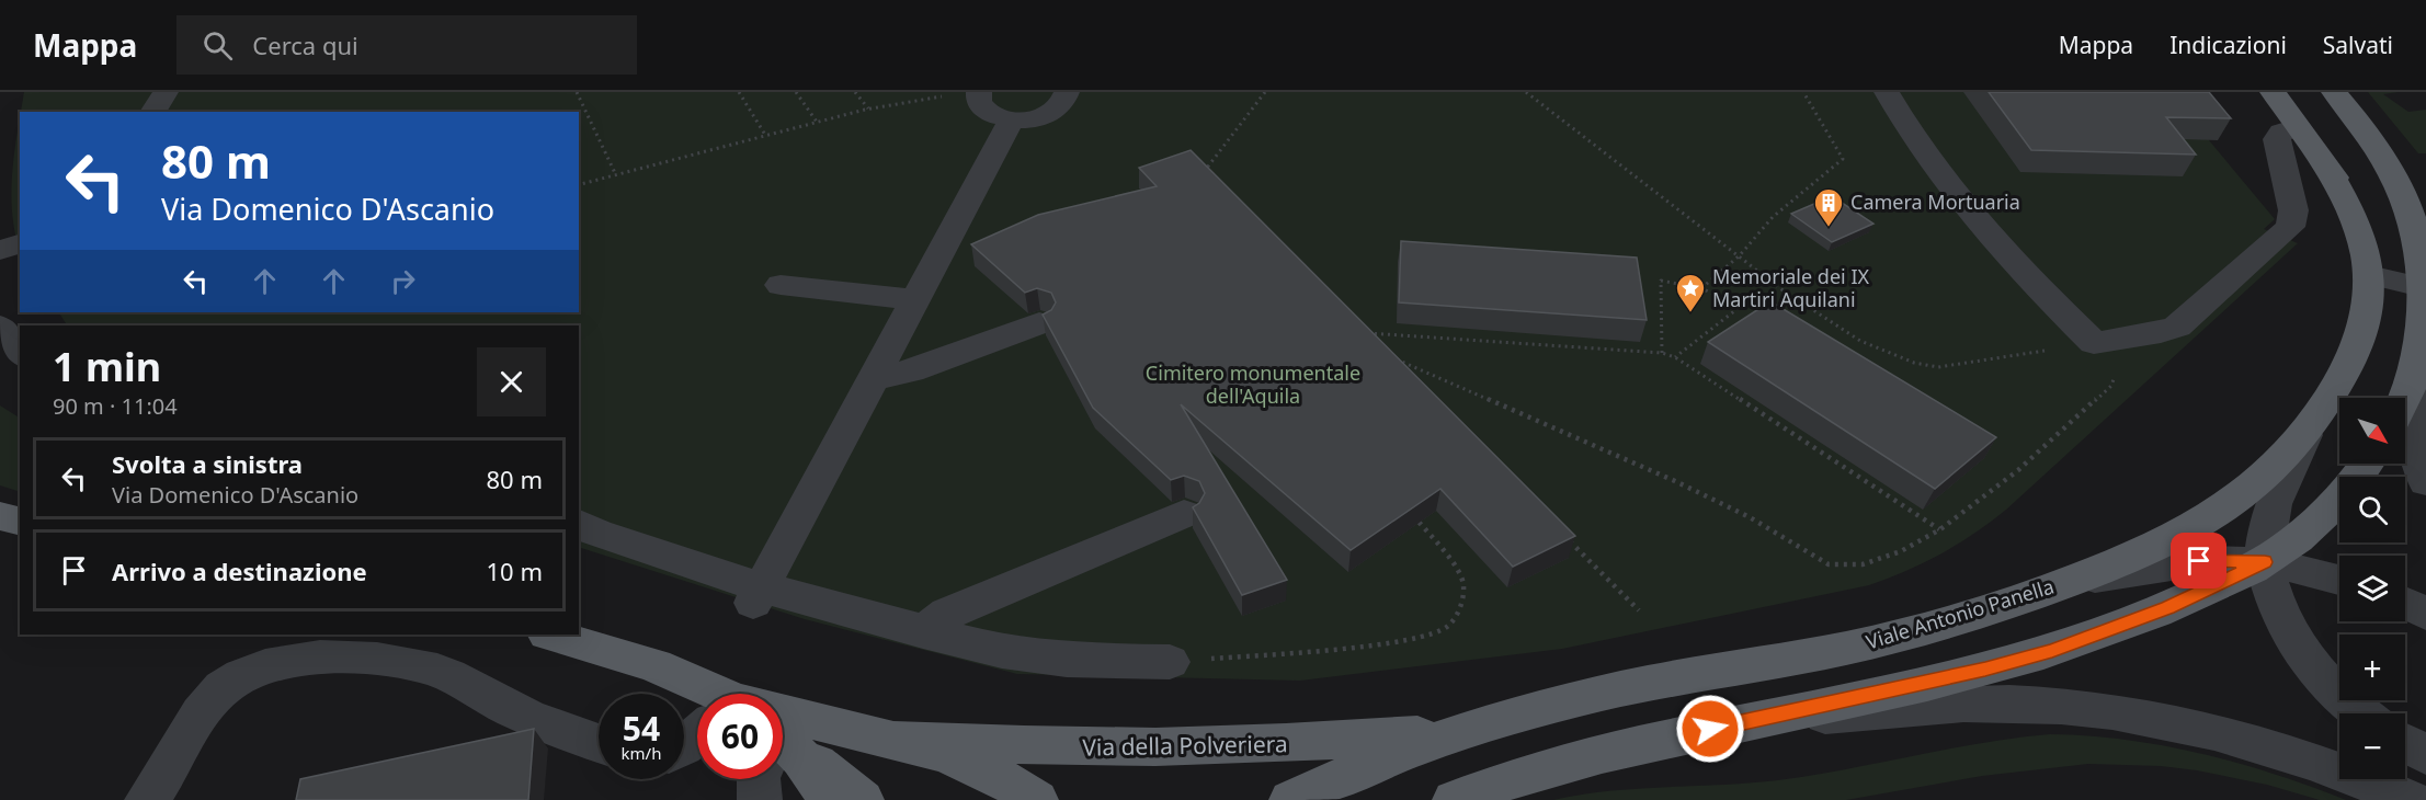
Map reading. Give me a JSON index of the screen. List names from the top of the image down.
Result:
{
  "streets": {
    "main road": ["Viale Antonio Panella", "Via della Polveriera"]
  },
  "crossings": [
    ["Viale Antonio Panella", "Via della Polveriera"]
  ],
  "parks": ["Cimitero monumentale dell'Aquila"],
  "places": {
    "building": ["Camera Mortuaria"],
    "place": ["Memoriale dei IX Martiri Aquilani"]
  },
  "north": "bottom right",
  "page": {
    "header": "Mappa",
    "search": "Cerca qui",
    "nav": ["Mappa", "Indicazioni", "Salvati"],
    "turn": ["80 m", "Via Domenico D'Ascanio"],
    "heading": ["1 min", "90 m · 11:04"],
    "map_buttons": ["+", "−"],
    "list": [
      {
        "name": "Svolta a sinistra",
        "note": "Via Domenico D'Ascanio",
        "value": "80 m"
      },
      {
        "name": "Arrivo a destinazione",
        "value": "10 m"
      }
    ],
    "speed": "54 km/h",
    "limit": "60"
  }
}
